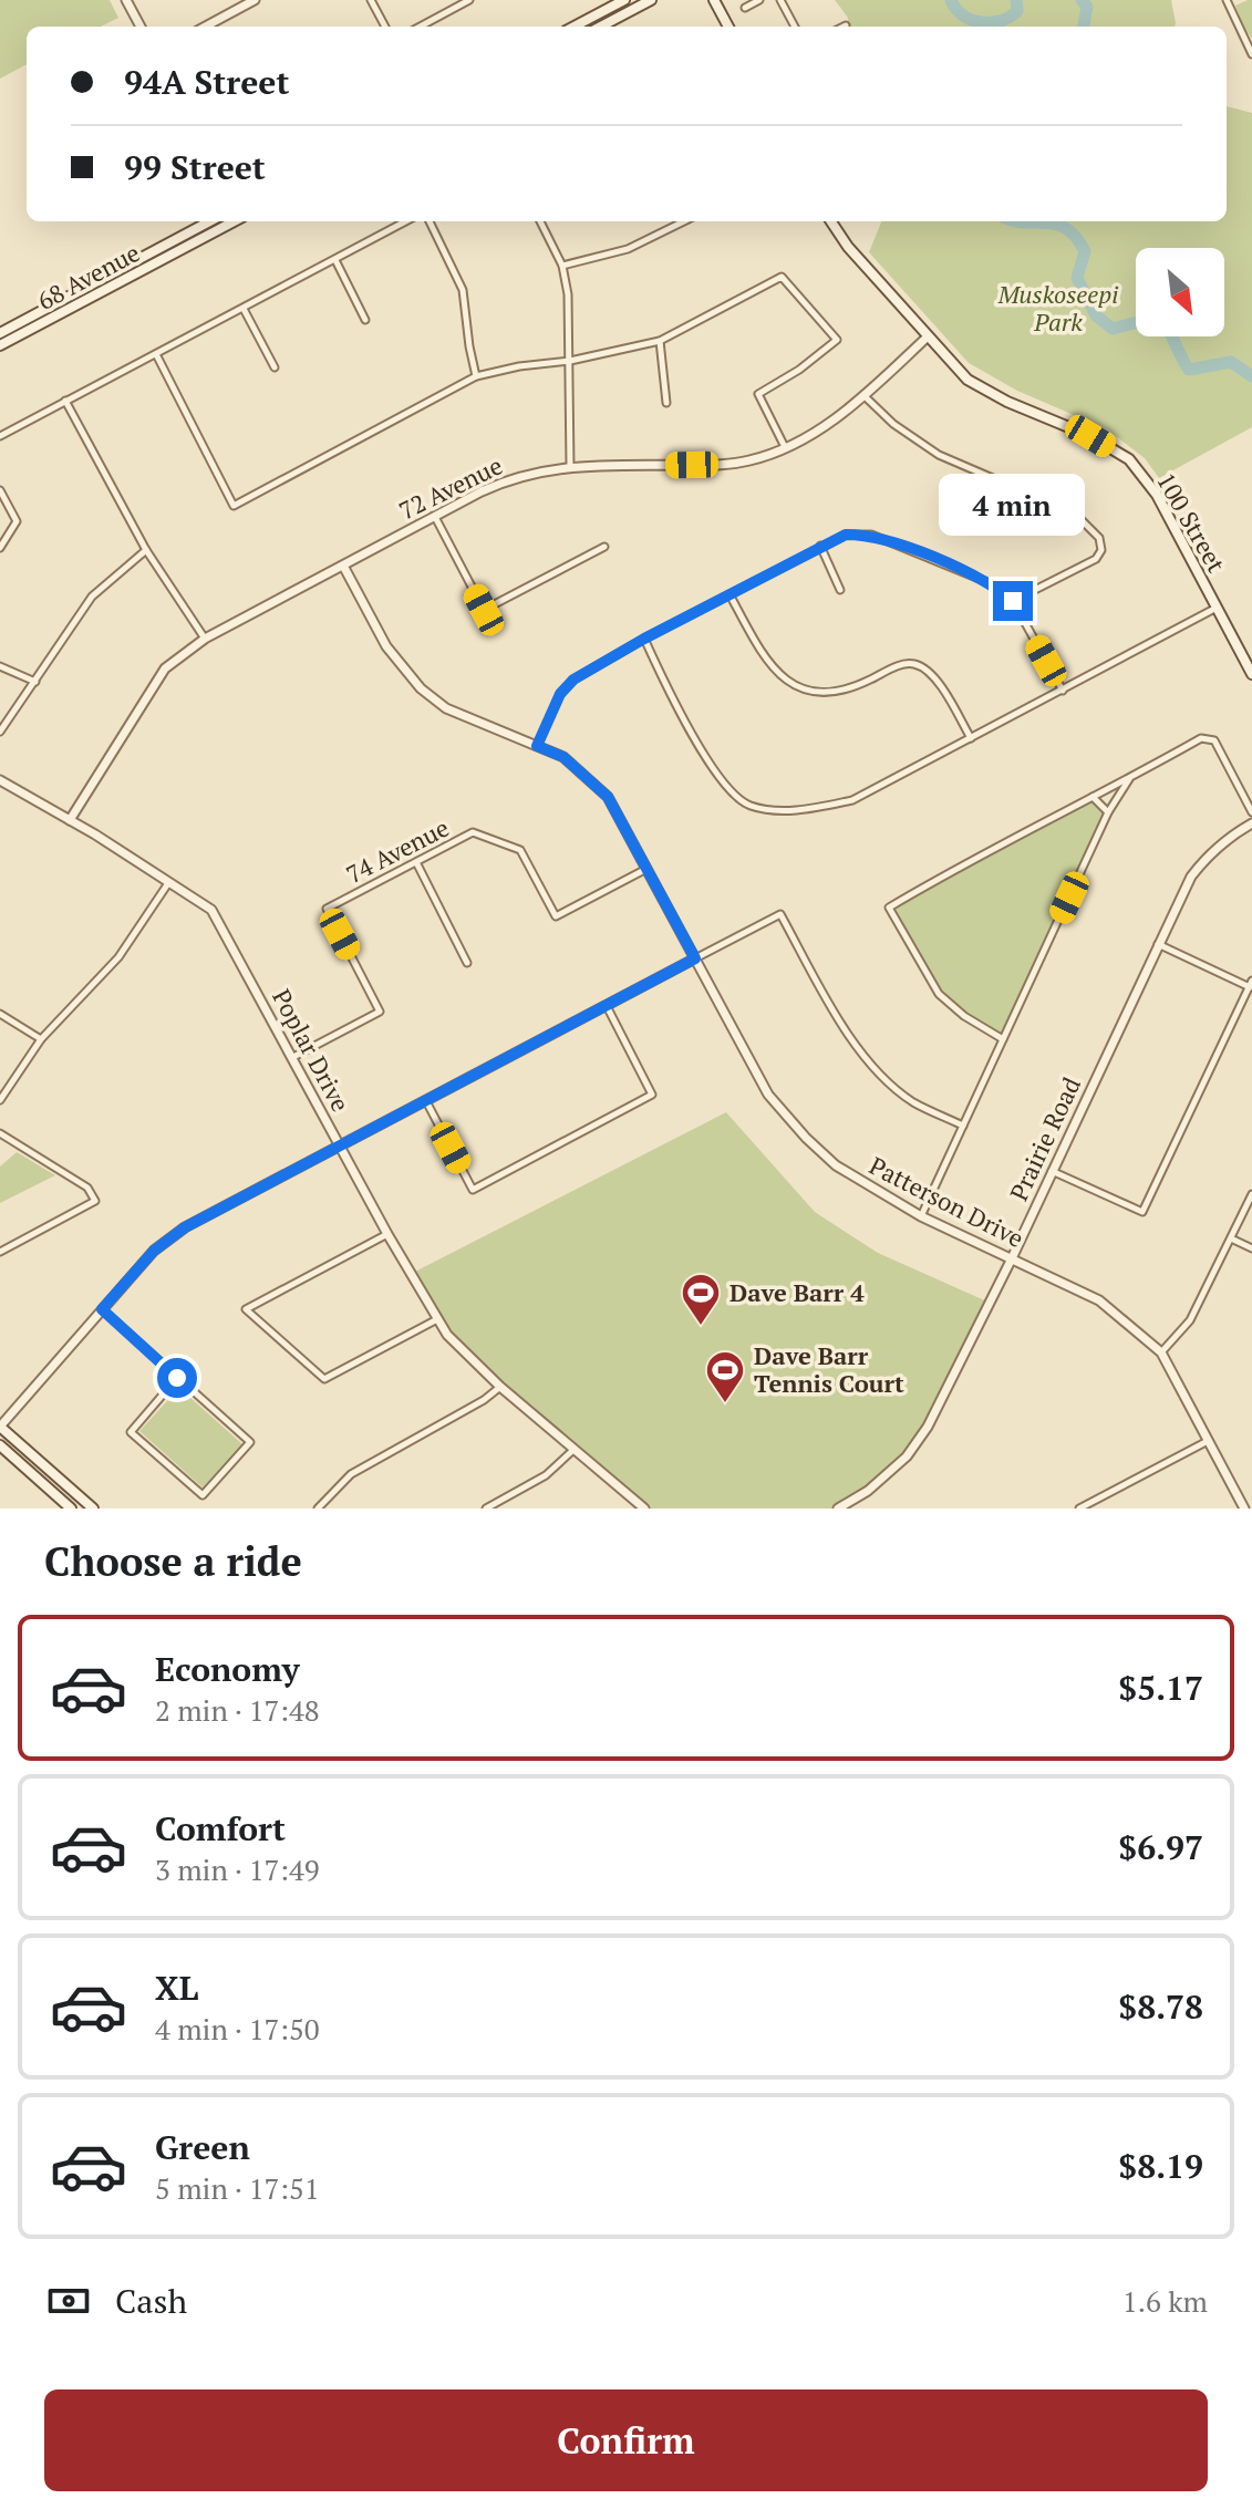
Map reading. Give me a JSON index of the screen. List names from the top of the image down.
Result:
{
  "streets": {
    "main road": ["68 Avenue", "100 Street"],
    "street": [
      "72 Avenue",
      "74 Avenue",
      "Poplar Drive",
      "Prairie Road",
      "Patterson Drive"
    ]
  },
  "crossings": [
    ["72 Avenue", "100 Street"],
    ["72 Avenue", "Poplar Drive"],
    ["72 Avenue", "Patterson Drive"],
    ["74 Avenue", "Poplar Drive"],
    ["74 Avenue", "Patterson Drive"],
    ["Prairie Road", "Patterson Drive"]
  ],
  "parks": ["Muskoseepi Park"],
  "places": {
    "sports": ["Dave Barr 4", "Dave Barr Tennis Court"]
  },
  "north": "bottom right",
  "page": {
    "banner": ["94A Street", "99 Street"],
    "bubble": "4 min",
    "heading": "Choose a ride",
    "list": [
      {
        "name": "Economy",
        "note": "2 min · 17:48",
        "value": "$5.17"
      },
      {
        "name": "Comfort",
        "note": "3 min · 17:49",
        "value": "$6.97"
      },
      {
        "name": "XL",
        "note": "4 min · 17:50",
        "value": "$8.78"
      },
      {
        "name": "Green",
        "note": "5 min · 17:51",
        "value": "$8.19"
      }
    ],
    "pay": ["Cash", "1.6 km"],
    "buttons": "Confirm"
  }
}
